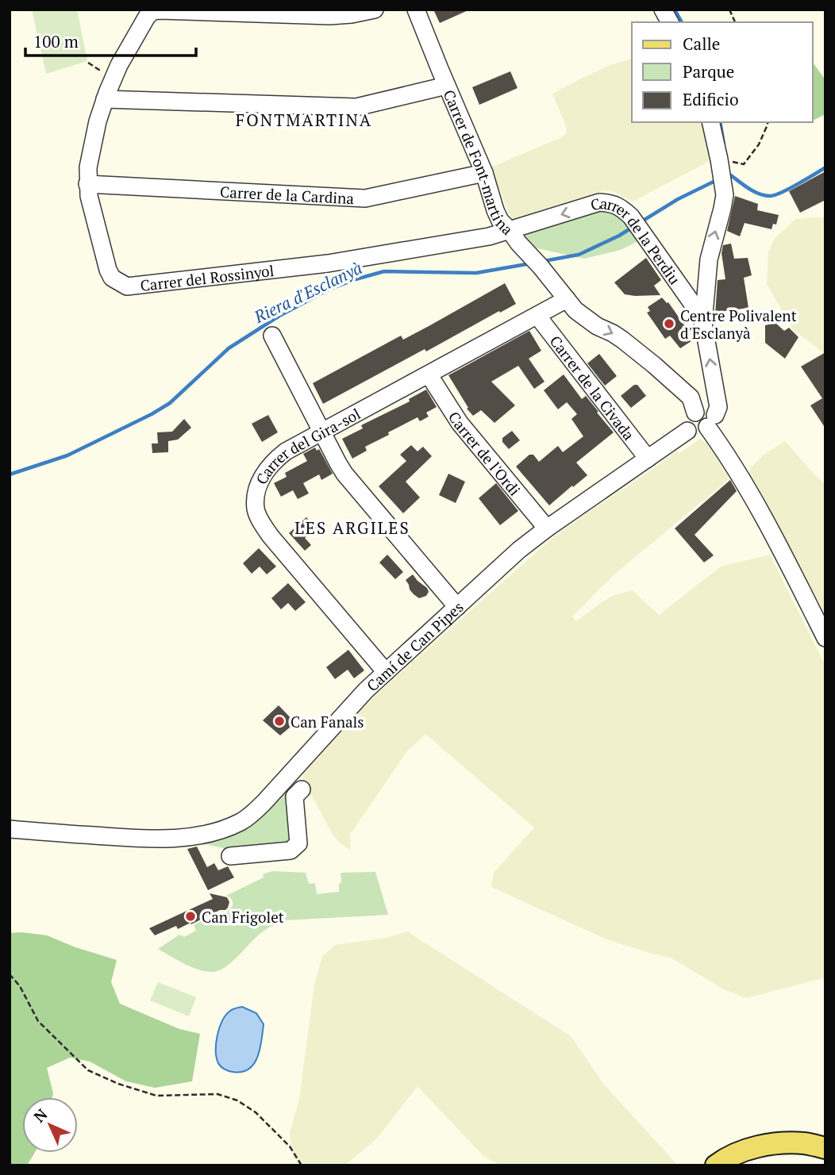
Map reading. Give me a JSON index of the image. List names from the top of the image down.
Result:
{
  "streets": {
    "street": [
      "Carrer de Font-martina",
      "Carrer de la Cardina",
      "Carrer de la Perdiu",
      "Carrer del Rossinyol",
      "Carrer de la Civada",
      "Carrer del Gira-sol",
      "Carrer de l'Ordi",
      "Camí de Can Pipes"
    ]
  },
  "crossings": [
    ["Carrer de Font-martina", "Carrer de la Cardina"],
    ["Carrer de Font-martina", "Carrer de la Perdiu"],
    ["Carrer de Font-martina", "Carrer del Rossinyol"],
    ["Carrer de Font-martina", "Carrer del Gira-sol"],
    ["Carrer de Font-martina", "Camí de Can Pipes"],
    ["Carrer de la Cardina", "Carrer del Rossinyol"],
    ["Carrer de la Perdiu", "Carrer del Rossinyol"],
    ["Carrer de la Civada", "Carrer del Gira-sol"],
    ["Carrer de la Civada", "Camí de Can Pipes"],
    ["Carrer del Gira-sol", "Carrer de l'Ordi"],
    ["Carrer del Gira-sol", "Camí de Can Pipes"],
    ["Carrer de l'Ordi", "Camí de Can Pipes"]
  ],
  "one_way": ["Carrer de la Perdiu"],
  "districts": ["FONTMARTINA", "LES ARGILES"],
  "water": ["Riera d'Esclanyà"],
  "places": ["Centre Polivalent d'Esclanyà", "Can Fanals", "Can Frigolet"],
  "legend": ["Calle", "Parque", "Edificio"],
  "scale_bar": "100 m",
  "north": "top left"
}
